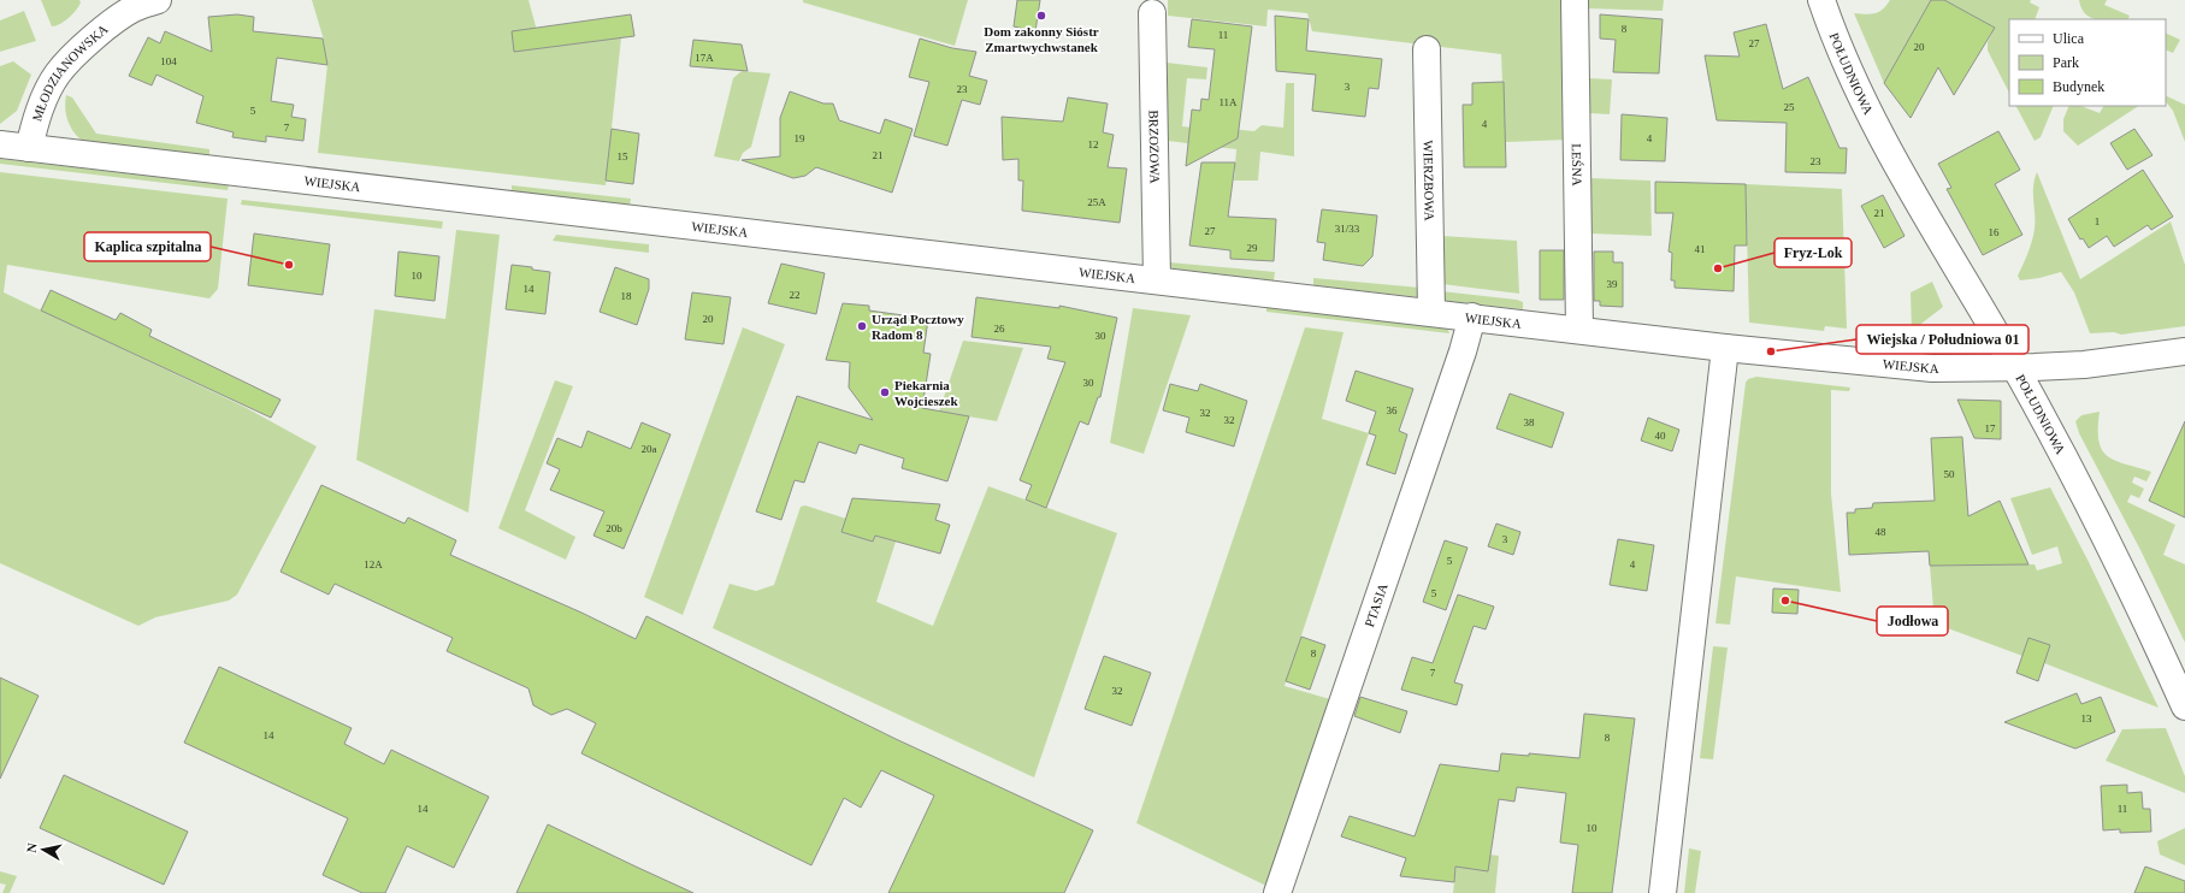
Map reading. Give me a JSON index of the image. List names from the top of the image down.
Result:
{
  "streets": {
    "street": [
      "POŁUDNIOWA",
      "MŁODZIANOWSKA",
      "BRZOZOWA",
      "LEŚNA",
      "WIERZBOWA",
      "WIEJSKA",
      "PTASIA"
    ]
  },
  "crossings": [
    ["POŁUDNIOWA", "WIEJSKA"],
    ["MŁODZIANOWSKA", "WIEJSKA"],
    ["BRZOZOWA", "WIEJSKA"],
    ["LEŚNA", "WIEJSKA"],
    ["WIERZBOWA", "WIEJSKA"],
    ["WIEJSKA", "PTASIA"]
  ],
  "places": [
    "Dom zakonny Sióstr Zmartwychwstanek",
    "Kaplica szpitalna",
    "Fryz-Lok",
    "Urząd Pocztowy Radom 8",
    "Wiejska / Południowa 01",
    "Piekarnia Wojcieszek",
    "Jodłowa"
  ],
  "house_numbers": [
    "8",
    "11",
    "27",
    "20",
    "17A",
    "104",
    "3",
    "23",
    "11A",
    "25",
    "5",
    "4",
    "7",
    "19",
    "4",
    "12",
    "21",
    "15",
    "23",
    "25A",
    "21",
    "1",
    "31/33",
    "27",
    "16",
    "29",
    "41",
    "10",
    "39",
    "14",
    "22",
    "18",
    "20",
    "26",
    "30",
    "30",
    "36",
    "32",
    "32",
    "38",
    "17",
    "40",
    "20a",
    "50",
    "20b",
    "48",
    "3",
    "5",
    "12A",
    "4",
    "5",
    "8",
    "7",
    "32",
    "13",
    "14",
    "8",
    "14",
    "11",
    "10"
  ],
  "legend": ["Ulica", "Park", "Budynek"],
  "north": "left"
}
